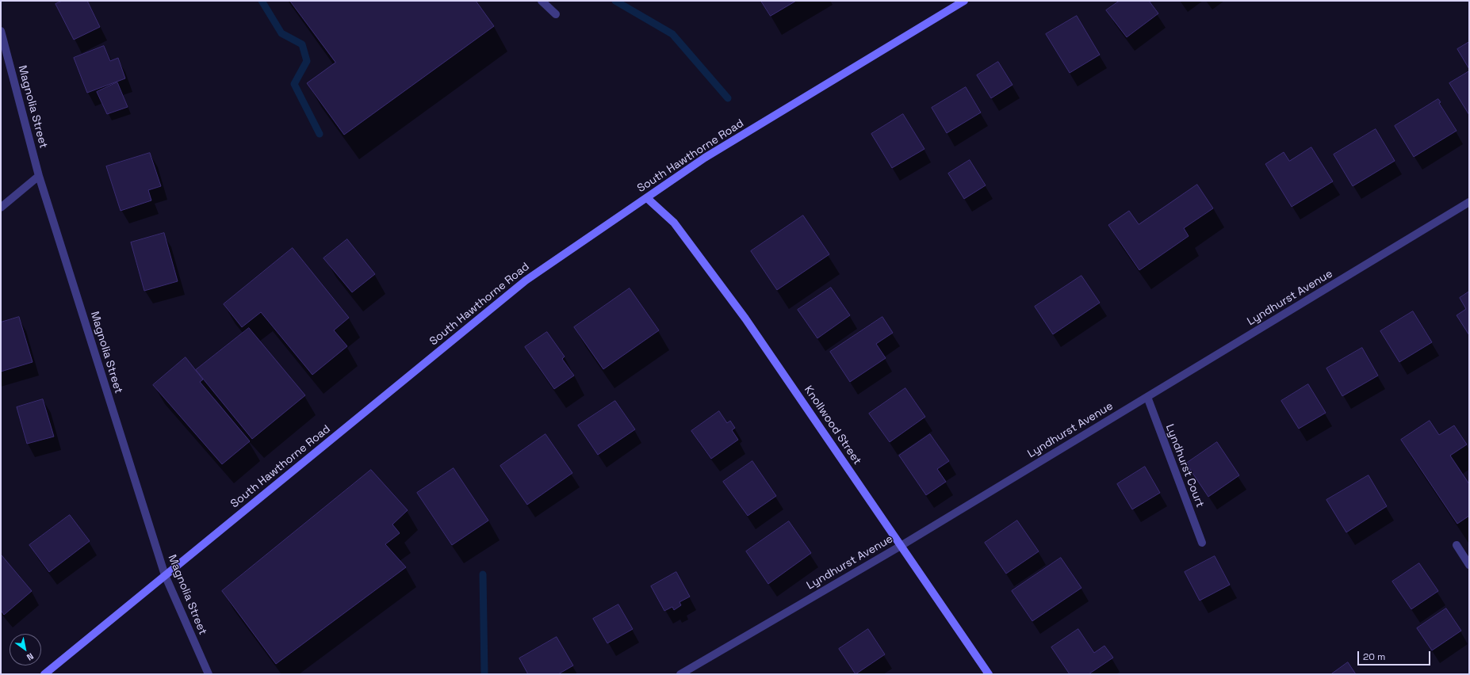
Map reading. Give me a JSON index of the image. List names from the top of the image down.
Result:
{
  "streets": {
    "main road": ["South Hawthorne Road", "Knollwood Street"],
    "street": ["Magnolia Street", "Lyndhurst Avenue", "Lyndhurst Court"]
  },
  "crossings": [
    ["Magnolia Street", "South Hawthorne Road"],
    ["South Hawthorne Road", "Knollwood Street"],
    ["Lyndhurst Avenue", "Knollwood Street"],
    ["Lyndhurst Avenue", "Lyndhurst Court"]
  ],
  "scale_bar": "20 m",
  "north": "bottom right"
}
